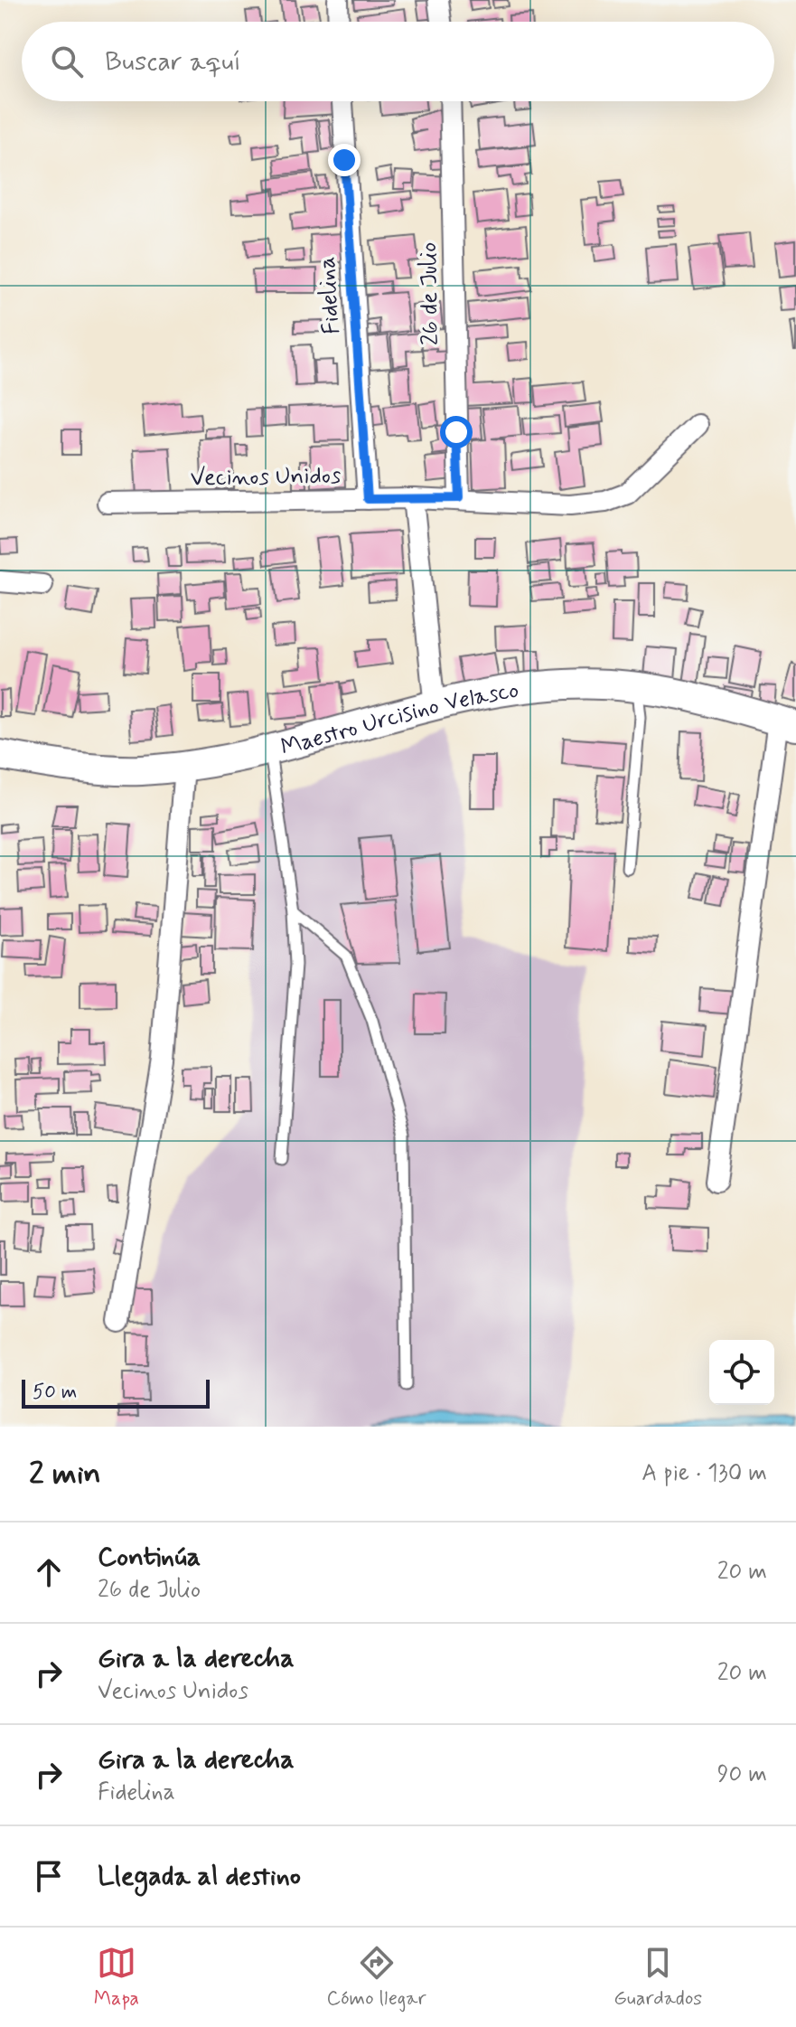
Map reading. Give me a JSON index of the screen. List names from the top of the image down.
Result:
{
  "streets": {
    "street": [
      "26 de Julio",
      "Fidelina",
      "Vecinos Unidos",
      "Maestro Urcisino Velasco"
    ]
  },
  "crossings": [
    ["26 de Julio", "Vecinos Unidos"],
    ["Fidelina", "Vecinos Unidos"]
  ],
  "scale_bar": "50 m",
  "page": {
    "search": "Buscar aquí",
    "scale": "50 m",
    "heading": ["2 min", "A pie · 130 m"],
    "list": [
      ["Continúa", "26 de Julio", "20 m"],
      ["Gira a la derecha", "Vecinos Unidos", "20 m"],
      ["Gira a la derecha", "Fidelina", "90 m"],
      "Llegada al destino"
    ],
    "nav": ["Mapa", "Cómo llegar", "Guardados"]
  }
}
